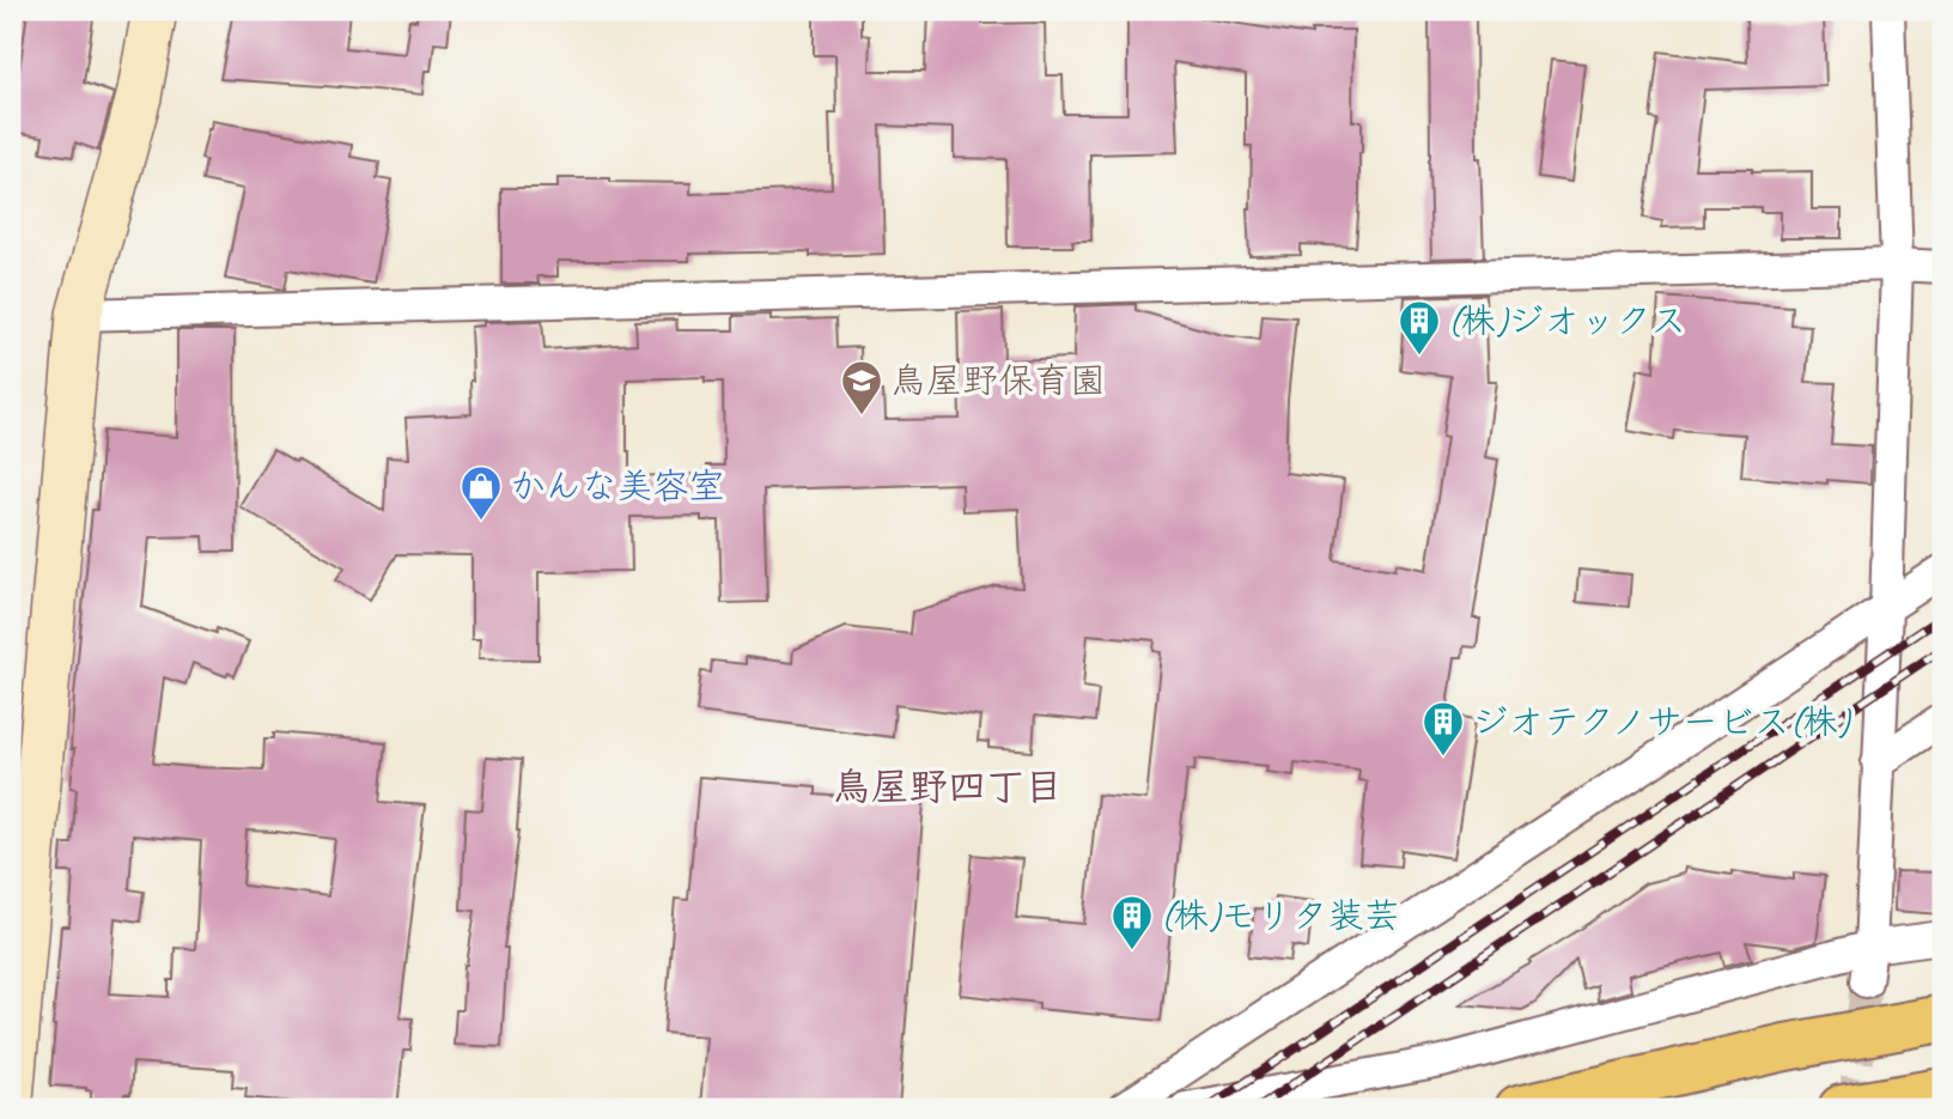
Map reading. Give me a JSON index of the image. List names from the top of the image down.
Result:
{
  "districts": ["鳥屋野四丁目"],
  "places": {
    "building": ["(株)ジオックス", "ジオテクノサービス(株)", "(株)モリタ装芸"],
    "school or university": ["鳥屋野保育園"],
    "shop": ["かんな美容室"]
  }
}
